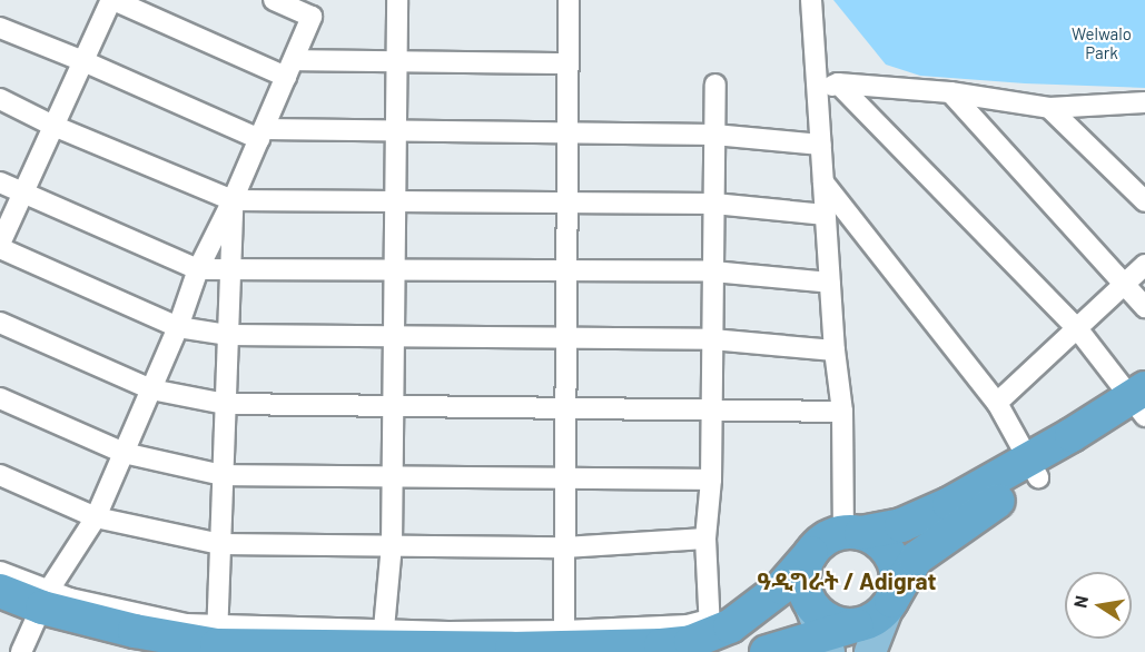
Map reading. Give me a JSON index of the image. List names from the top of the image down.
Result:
{
  "districts": ["ዓዲግራት / Adigrat"],
  "parks": ["Welwalo Park"],
  "north": "left"
}
